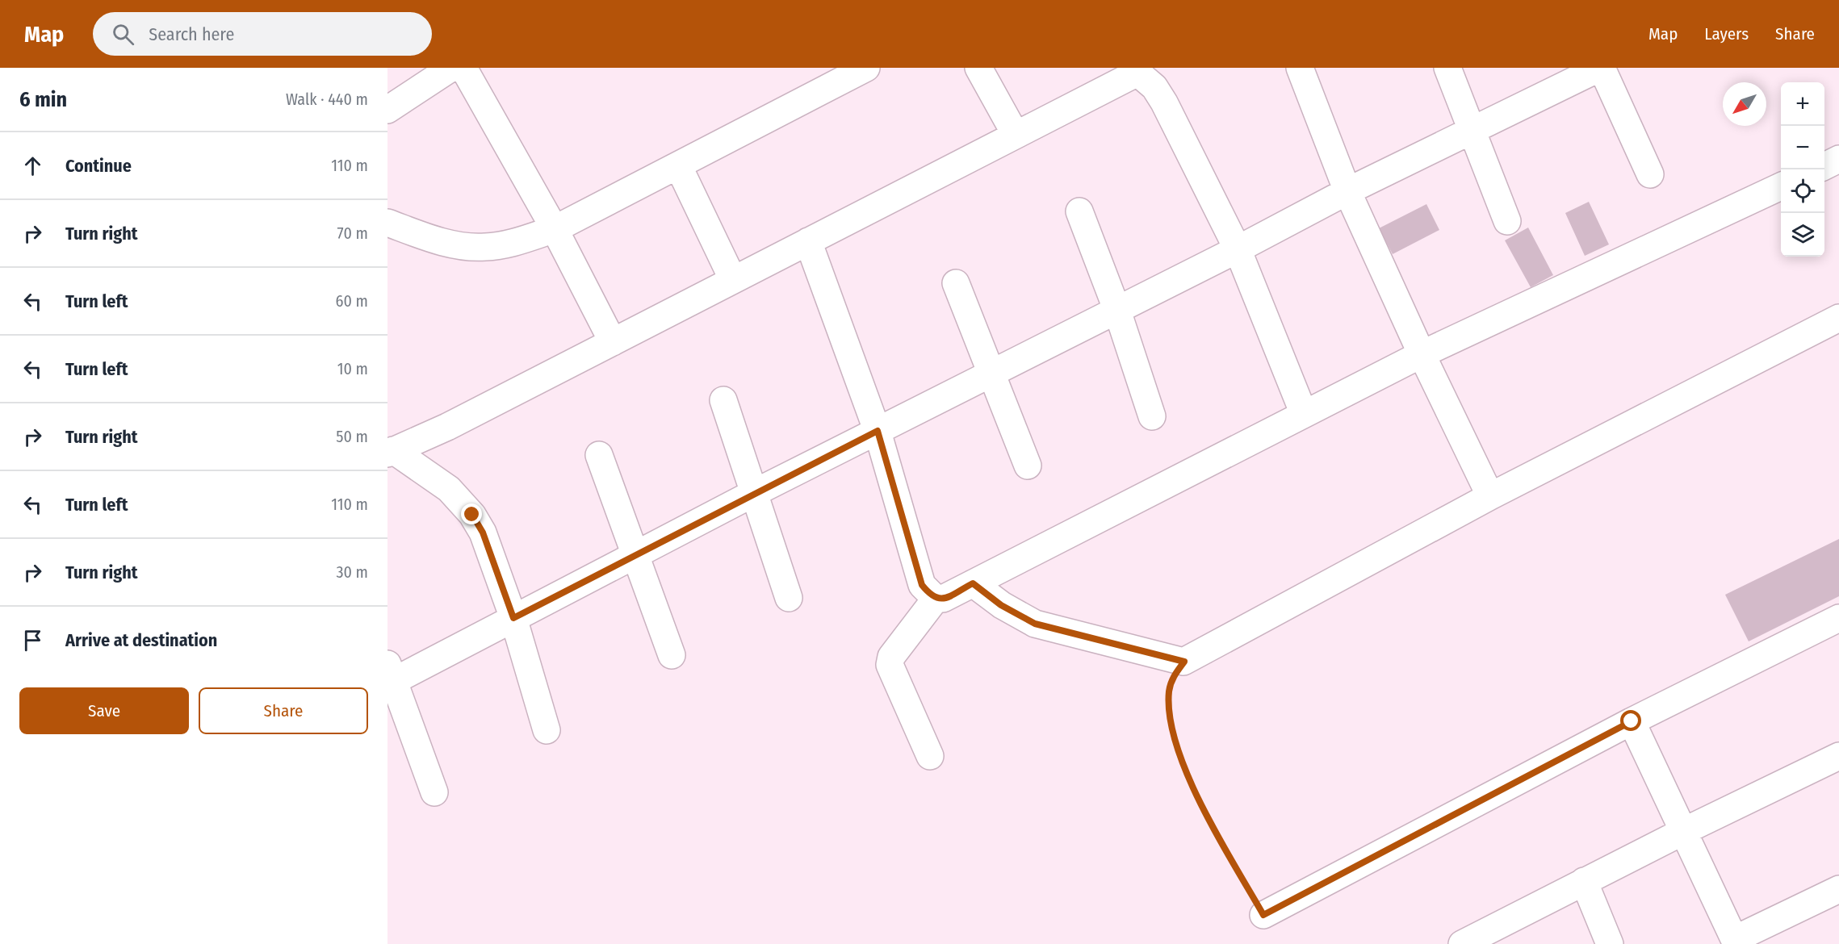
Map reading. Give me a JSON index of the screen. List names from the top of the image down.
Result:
{
  "north": "bottom left",
  "page": {
    "header": "Map",
    "search": "Search here",
    "nav": ["Map", "Layers", "Share"],
    "heading": ["6 min", "Walk · 440 m"],
    "map_buttons": ["+", "−"],
    "list": [
      ["Continue", "110 m"],
      ["Turn right", "70 m"],
      ["Turn left", "60 m"],
      ["Turn left", "10 m"],
      ["Turn right", "50 m"],
      ["Turn left", "110 m"],
      ["Turn right", "30 m"],
      "Arrive at destination"
    ],
    "buttons": ["Save", "Share"]
  }
}
